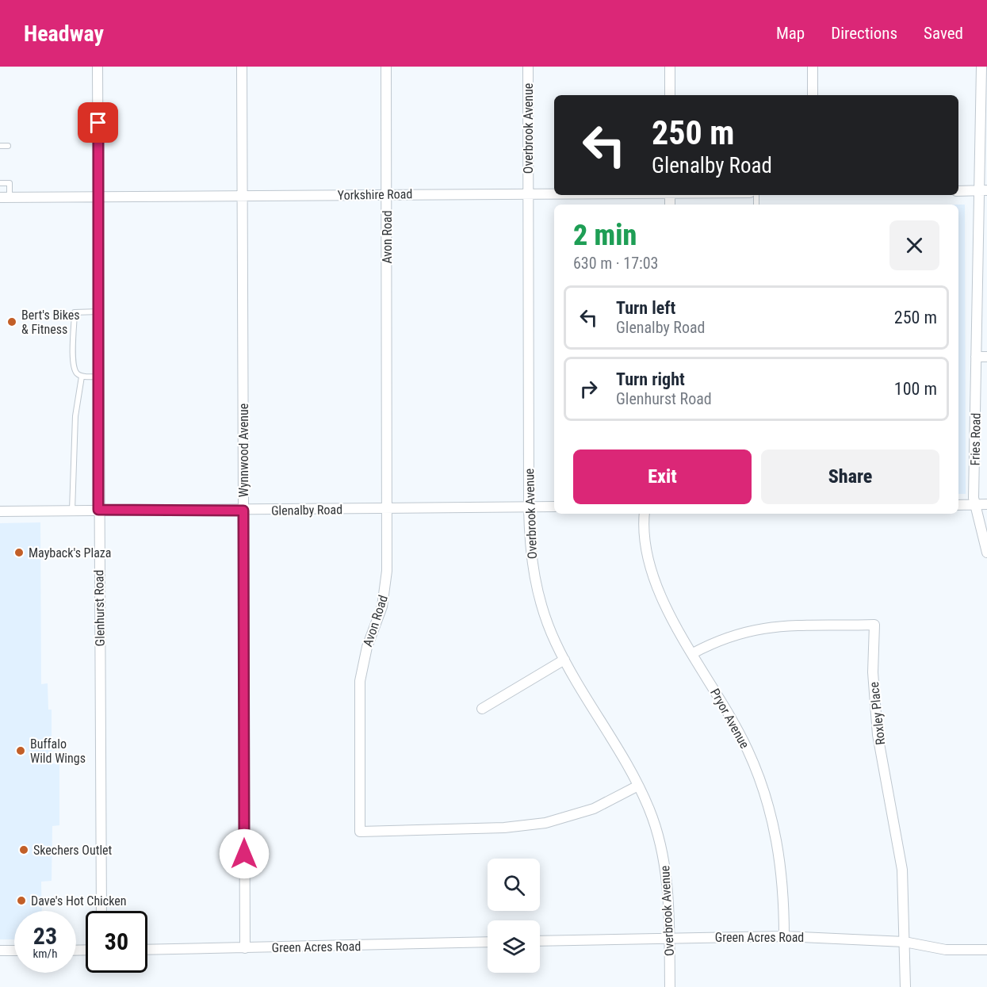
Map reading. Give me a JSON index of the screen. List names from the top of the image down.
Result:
{
  "streets": {
    "street": [
      "Overbrook Avenue",
      "Yorkshire Road",
      "Avon Road",
      "Fries Road",
      "Wynnwood Avenue",
      "Glenalby Road",
      "Glenhurst Road",
      "Roxley Place",
      "Pryor Avenue",
      "Green Acres Road"
    ]
  },
  "crossings": [
    ["Overbrook Avenue", "Yorkshire Road"],
    ["Overbrook Avenue", "Avon Road"],
    ["Overbrook Avenue", "Glenalby Road"],
    ["Overbrook Avenue", "Green Acres Road"],
    ["Yorkshire Road", "Avon Road"],
    ["Yorkshire Road", "Wynnwood Avenue"],
    ["Yorkshire Road", "Glenhurst Road"],
    ["Avon Road", "Glenalby Road"],
    ["Wynnwood Avenue", "Glenalby Road"],
    ["Wynnwood Avenue", "Green Acres Road"],
    ["Glenalby Road", "Glenhurst Road"],
    ["Roxley Place", "Pryor Avenue"],
    ["Roxley Place", "Green Acres Road"],
    ["Pryor Avenue", "Green Acres Road"]
  ],
  "places": [
    "Bert's Bikes & Fitness",
    "Mayback's Plaza",
    "Buffalo Wild Wings",
    "Skechers Outlet",
    "Dave's Hot Chicken"
  ],
  "page": {
    "header": "Headway",
    "nav": ["Map", "Directions", "Saved"],
    "turn": ["250 m", "Glenalby Road"],
    "heading": ["2 min", "630 m · 17:03"],
    "list": [
      {
        "name": "Turn left",
        "note": "Glenalby Road",
        "value": "250 m"
      },
      {
        "name": "Turn right",
        "note": "Glenhurst Road",
        "value": "100 m"
      }
    ],
    "buttons": ["Exit", "Share"],
    "speed": "23 km/h",
    "limit": "30"
  }
}
